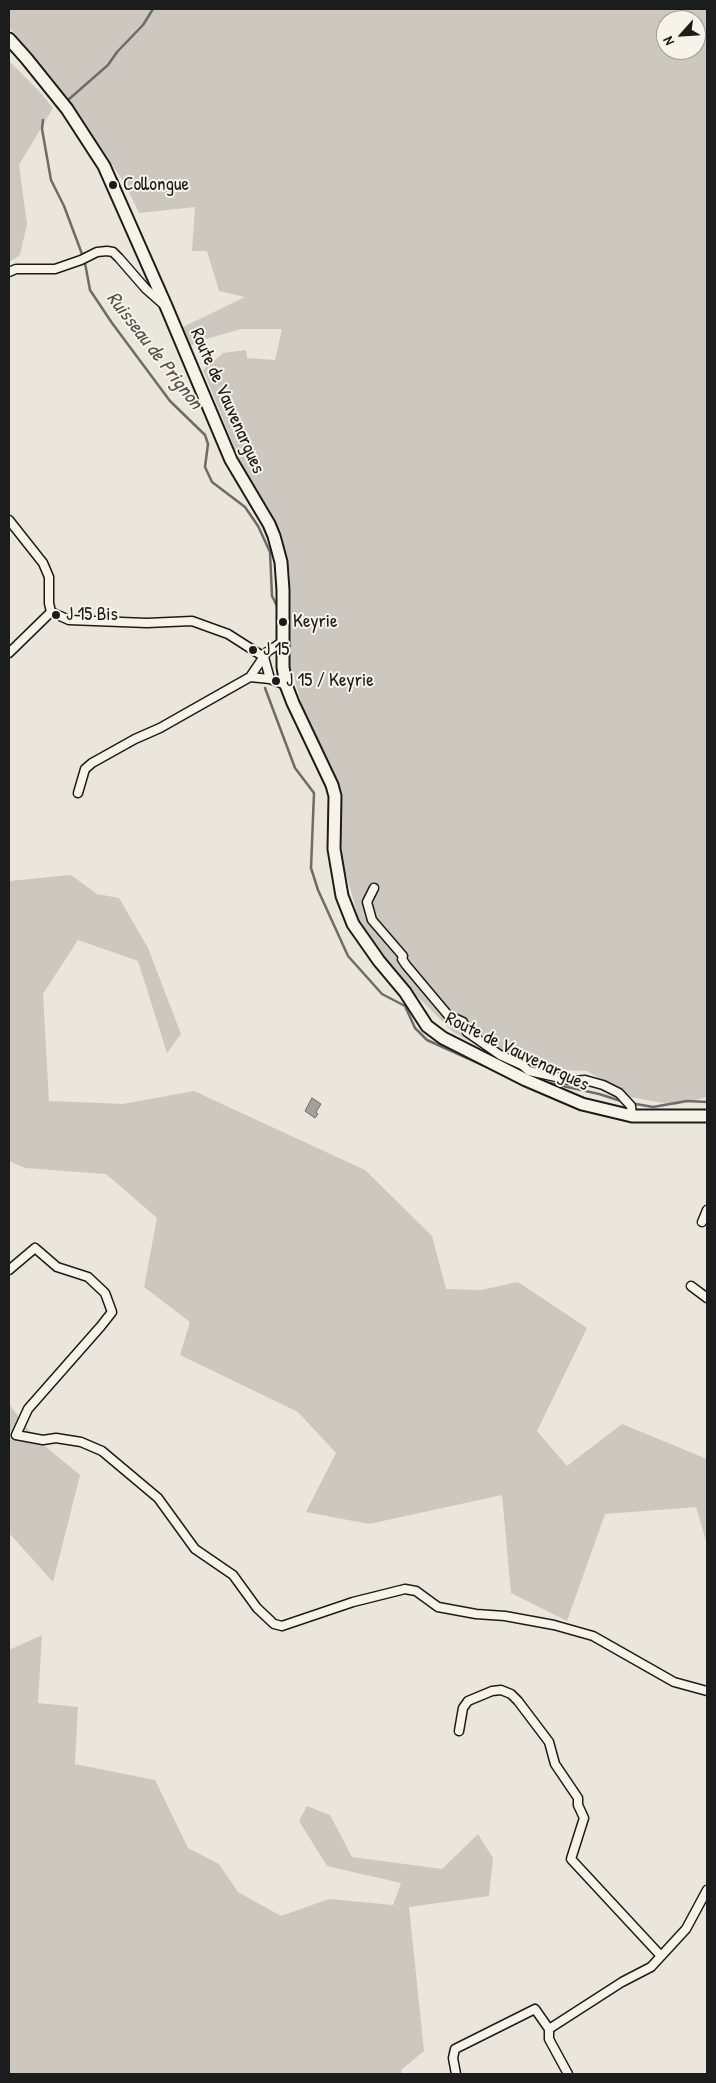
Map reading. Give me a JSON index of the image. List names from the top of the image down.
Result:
{
  "streets": {
    "main road": ["Route de Vauvenargues"]
  },
  "water": ["Ruisseau de Prignon"],
  "places": [
    "Collongue",
    "J 15 Bis",
    "Keyrie",
    "J 15",
    "J 15 / Keyrie"
  ],
  "north": "bottom left"
}
